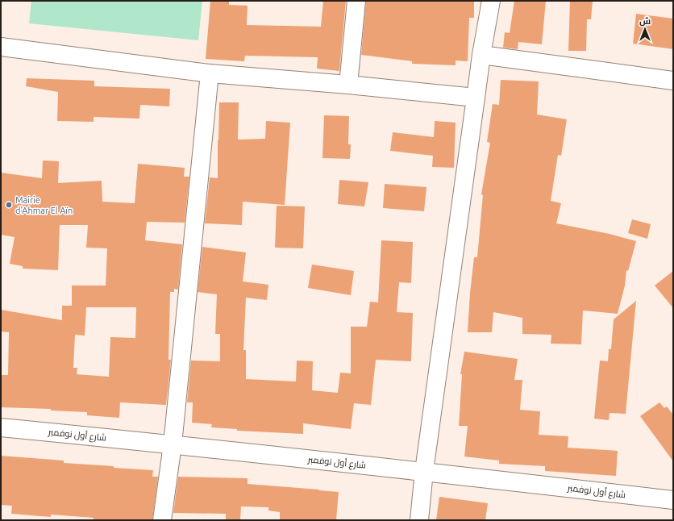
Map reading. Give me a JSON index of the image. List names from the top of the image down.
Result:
{
  "streets": {
    "street": ["شارع أول نوفمبر"]
  },
  "places": ["Mairie d'Ahmar El Aïn"],
  "north": "top"
}
